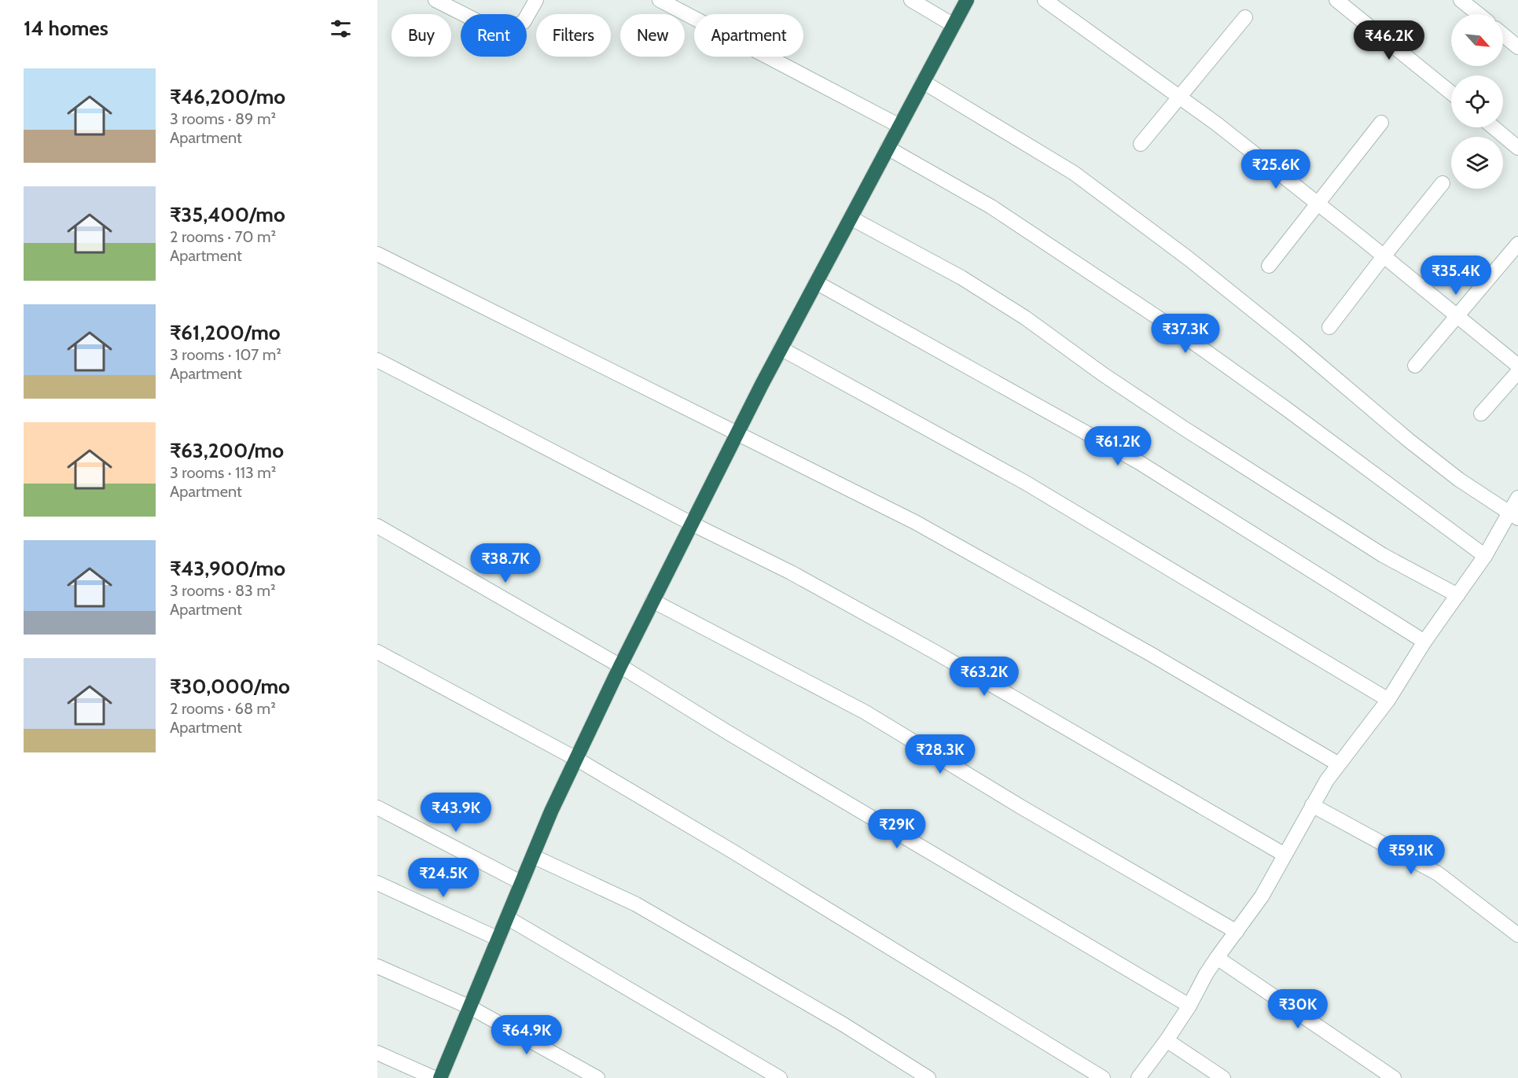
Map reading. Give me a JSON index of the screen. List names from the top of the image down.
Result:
{
  "north": "bottom right",
  "page": {
    "heading": "14 homes",
    "chip": [
      "Buy",
      "Rent",
      "Filters",
      "New",
      "Apartment"
    ],
    "price": [
      "₹46.2K",
      "₹25.6K",
      "₹35.4K",
      "₹37.3K",
      "₹61.2K",
      "₹38.7K",
      "₹63.2K",
      "₹28.3K",
      "₹43.9K",
      "₹29K",
      "₹59.1K",
      "₹24.5K",
      "₹30K",
      "₹64.9K"
    ],
    "list": [
      {
        "name": "₹46,200/mo",
        "note": "3 rooms · 89 m² · Apartment"
      },
      {
        "name": "₹35,400/mo",
        "note": "2 rooms · 70 m² · Apartment"
      },
      {
        "name": "₹61,200/mo",
        "note": "3 rooms · 107 m² · Apartment"
      },
      {
        "name": "₹63,200/mo",
        "note": "3 rooms · 113 m² · Apartment"
      },
      {
        "name": "₹43,900/mo",
        "note": "3 rooms · 83 m² · Apartment"
      },
      {
        "name": "₹30,000/mo",
        "note": "2 rooms · 68 m² · Apartment"
      }
    ]
  }
}
